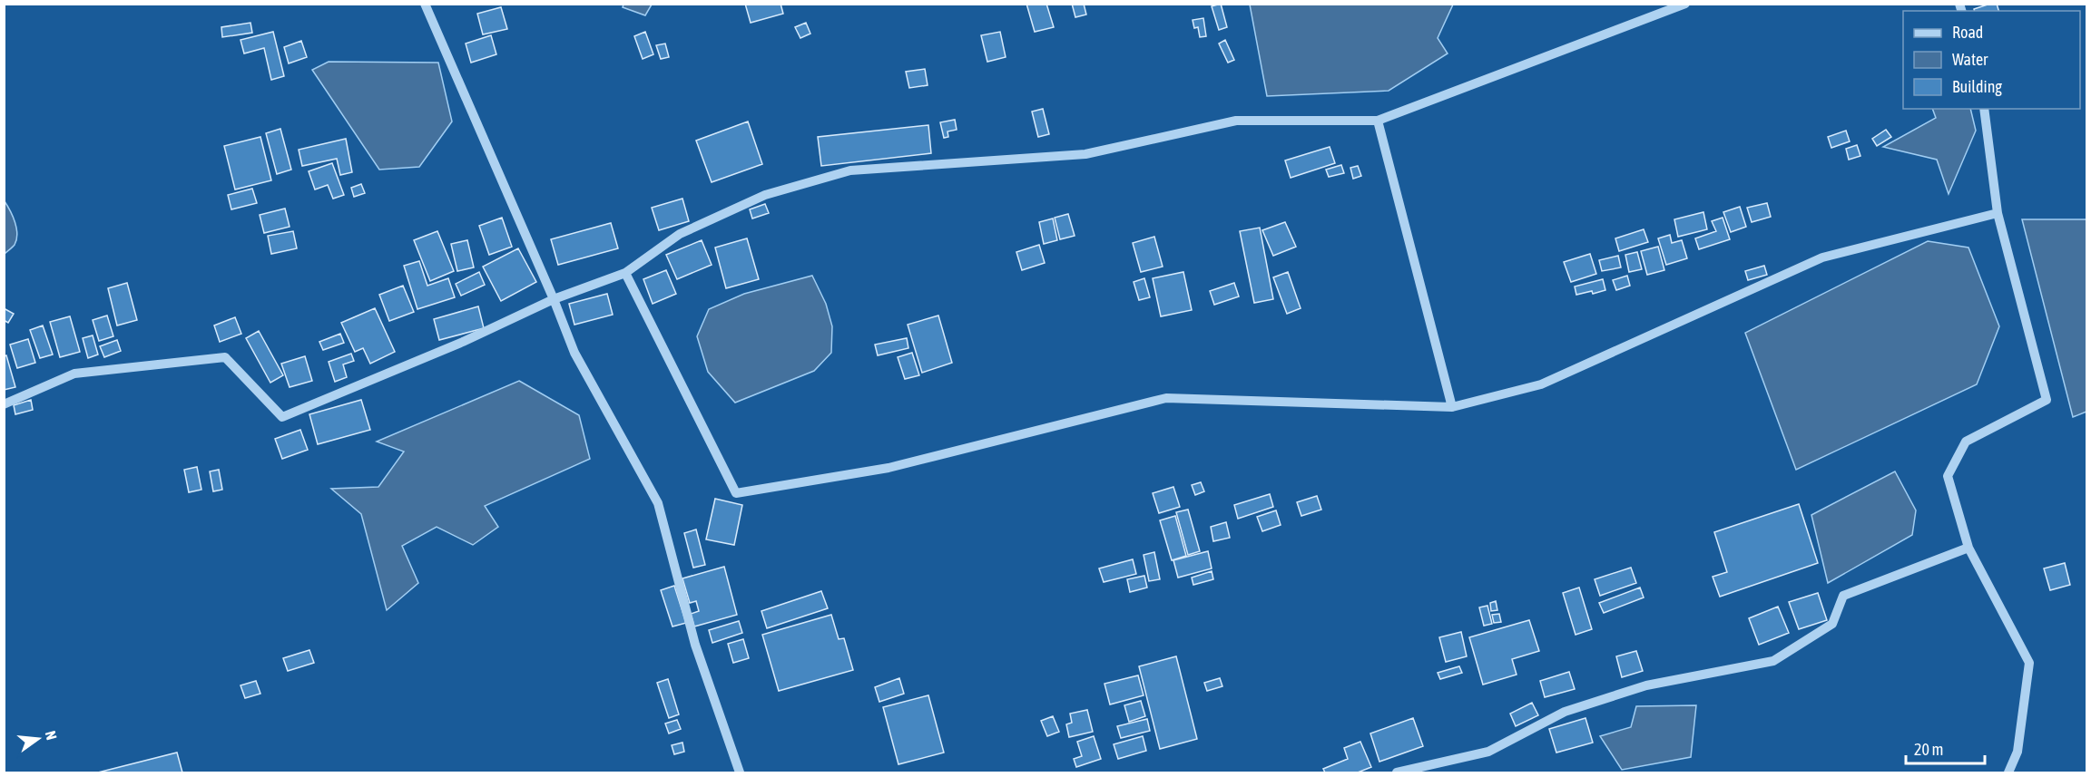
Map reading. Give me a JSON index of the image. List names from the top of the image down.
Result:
{
  "legend": ["Road", "Water", "Building"],
  "scale_bar": "20 m",
  "north": "right"
}
